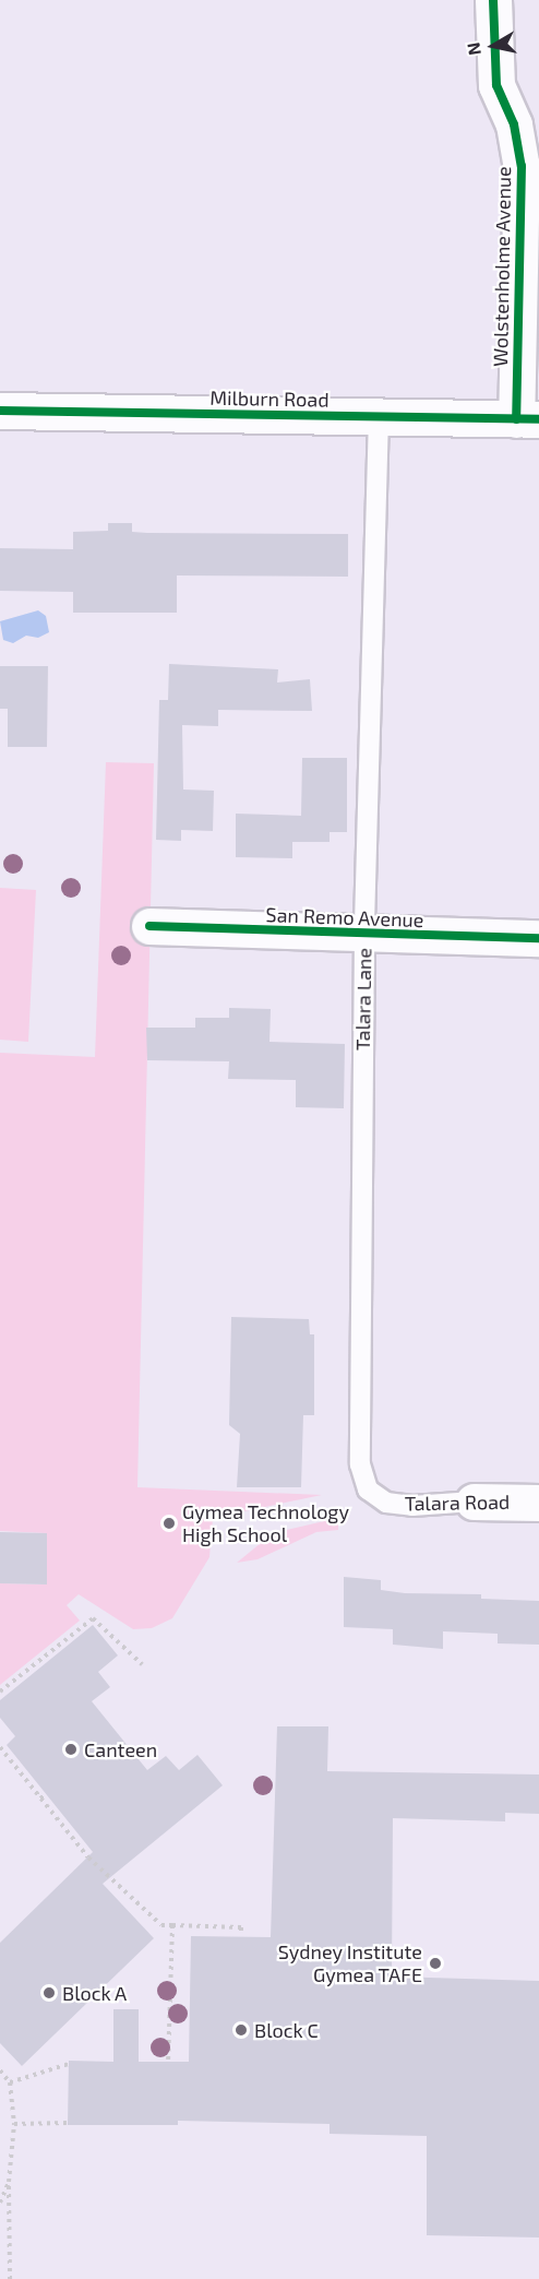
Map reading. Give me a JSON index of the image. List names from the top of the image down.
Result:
{
  "streets": {
    "street": [
      "Wolstenholme Avenue",
      "Milburn Road",
      "San Remo Avenue",
      "Talara Road"
    ],
    "lane": ["Talara Lane"]
  },
  "crossings": [
    ["Wolstenholme Avenue", "Milburn Road"],
    ["Milburn Road", "Talara Lane"],
    ["San Remo Avenue", "Talara Lane"],
    ["Talara Lane", "Talara Road"]
  ],
  "places": [
    "Gymea Technology High School",
    "Canteen",
    "Sydney Institute Gymea TAFE",
    "Block A",
    "Block C"
  ],
  "north": "left"
}
